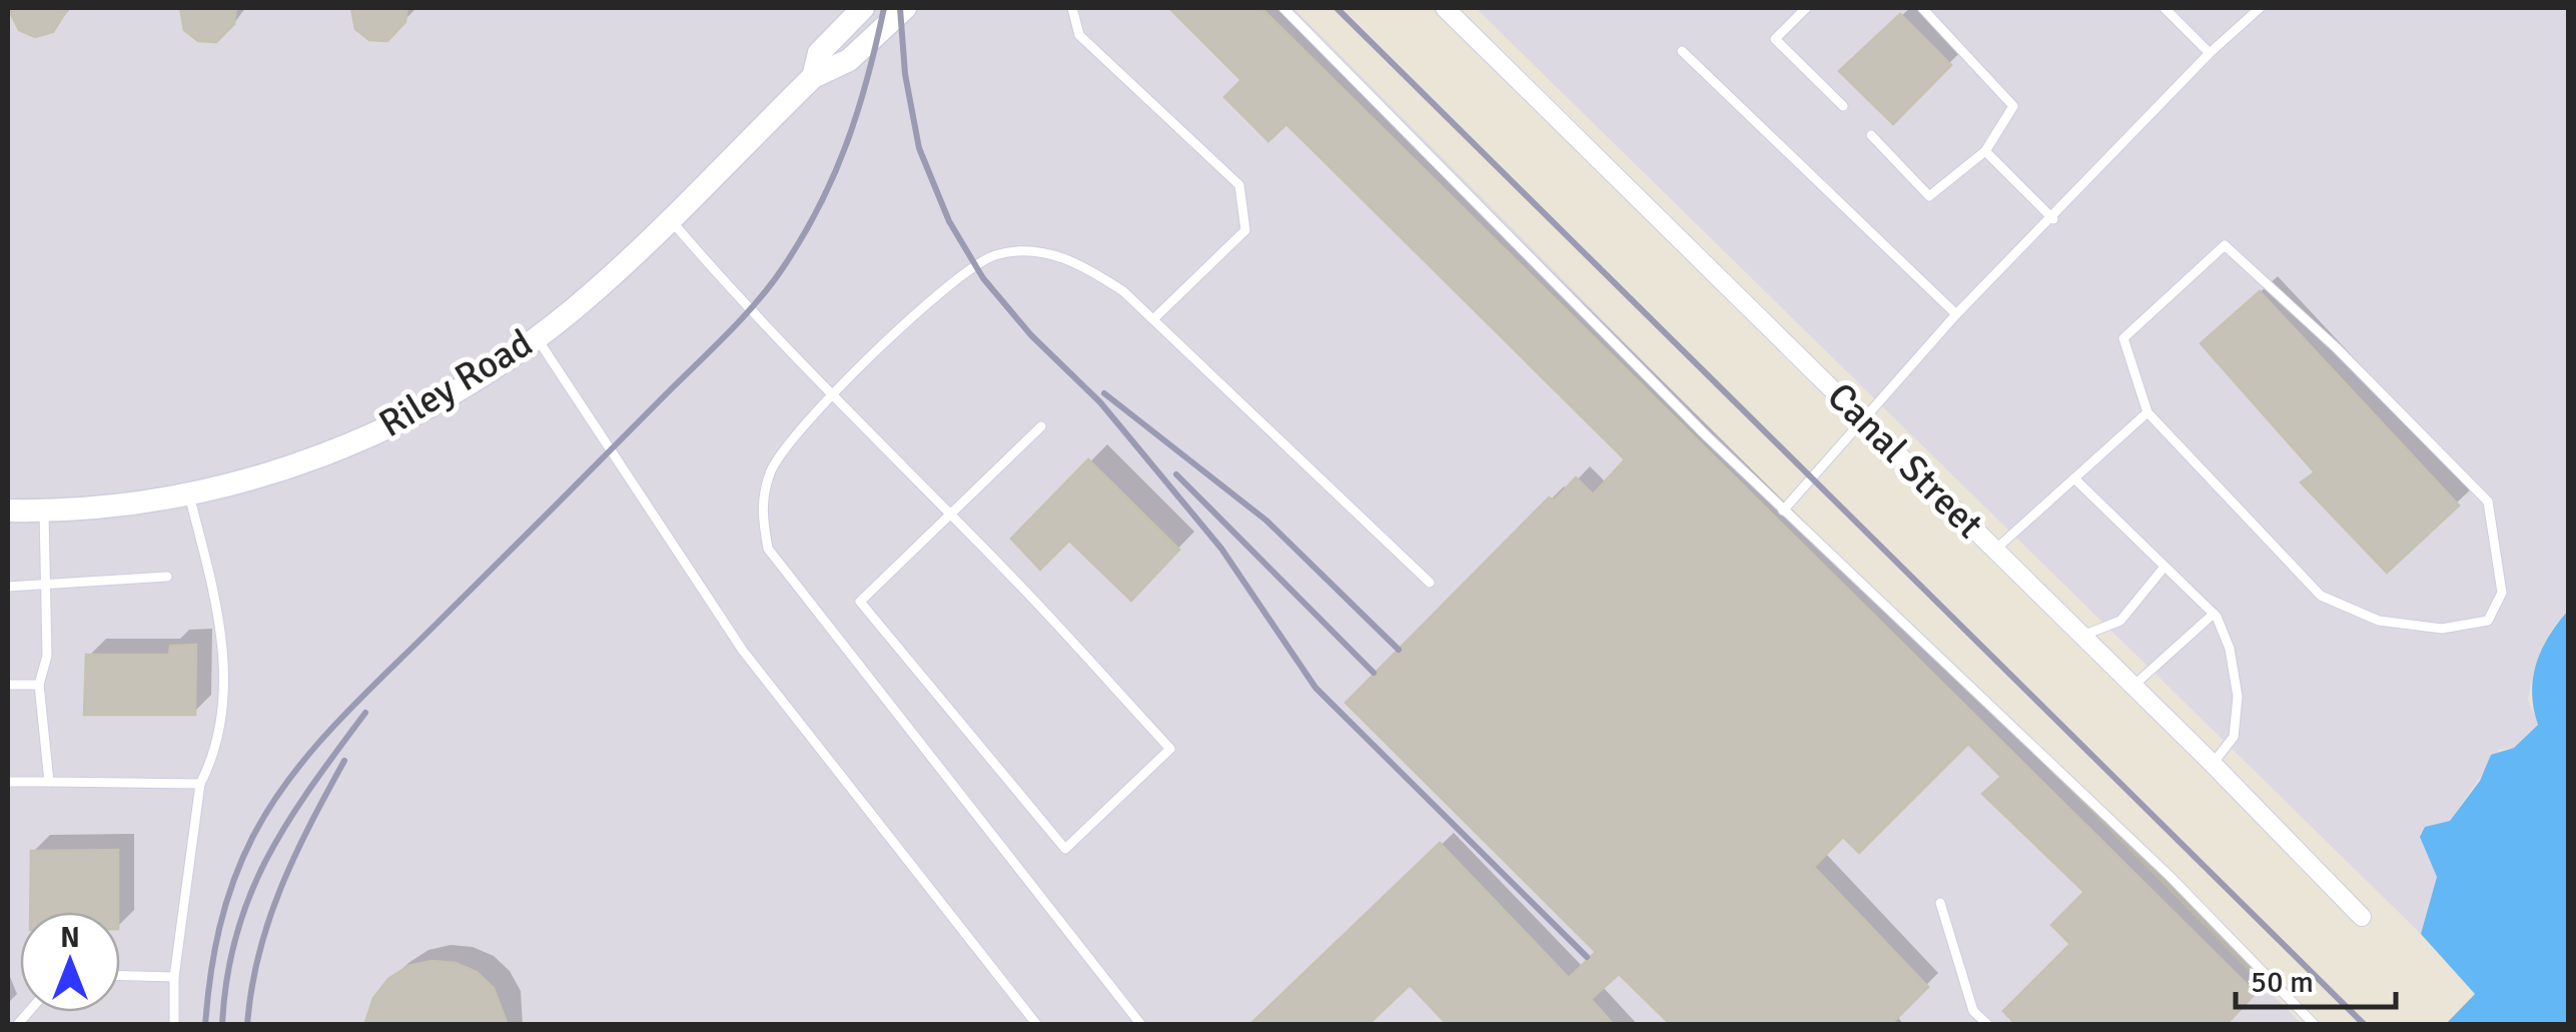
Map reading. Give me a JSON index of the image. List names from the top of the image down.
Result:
{
  "streets": {
    "main road": ["Riley Road"],
    "street": ["Canal Street"]
  },
  "scale_bar": "50 m",
  "north": "top"
}
